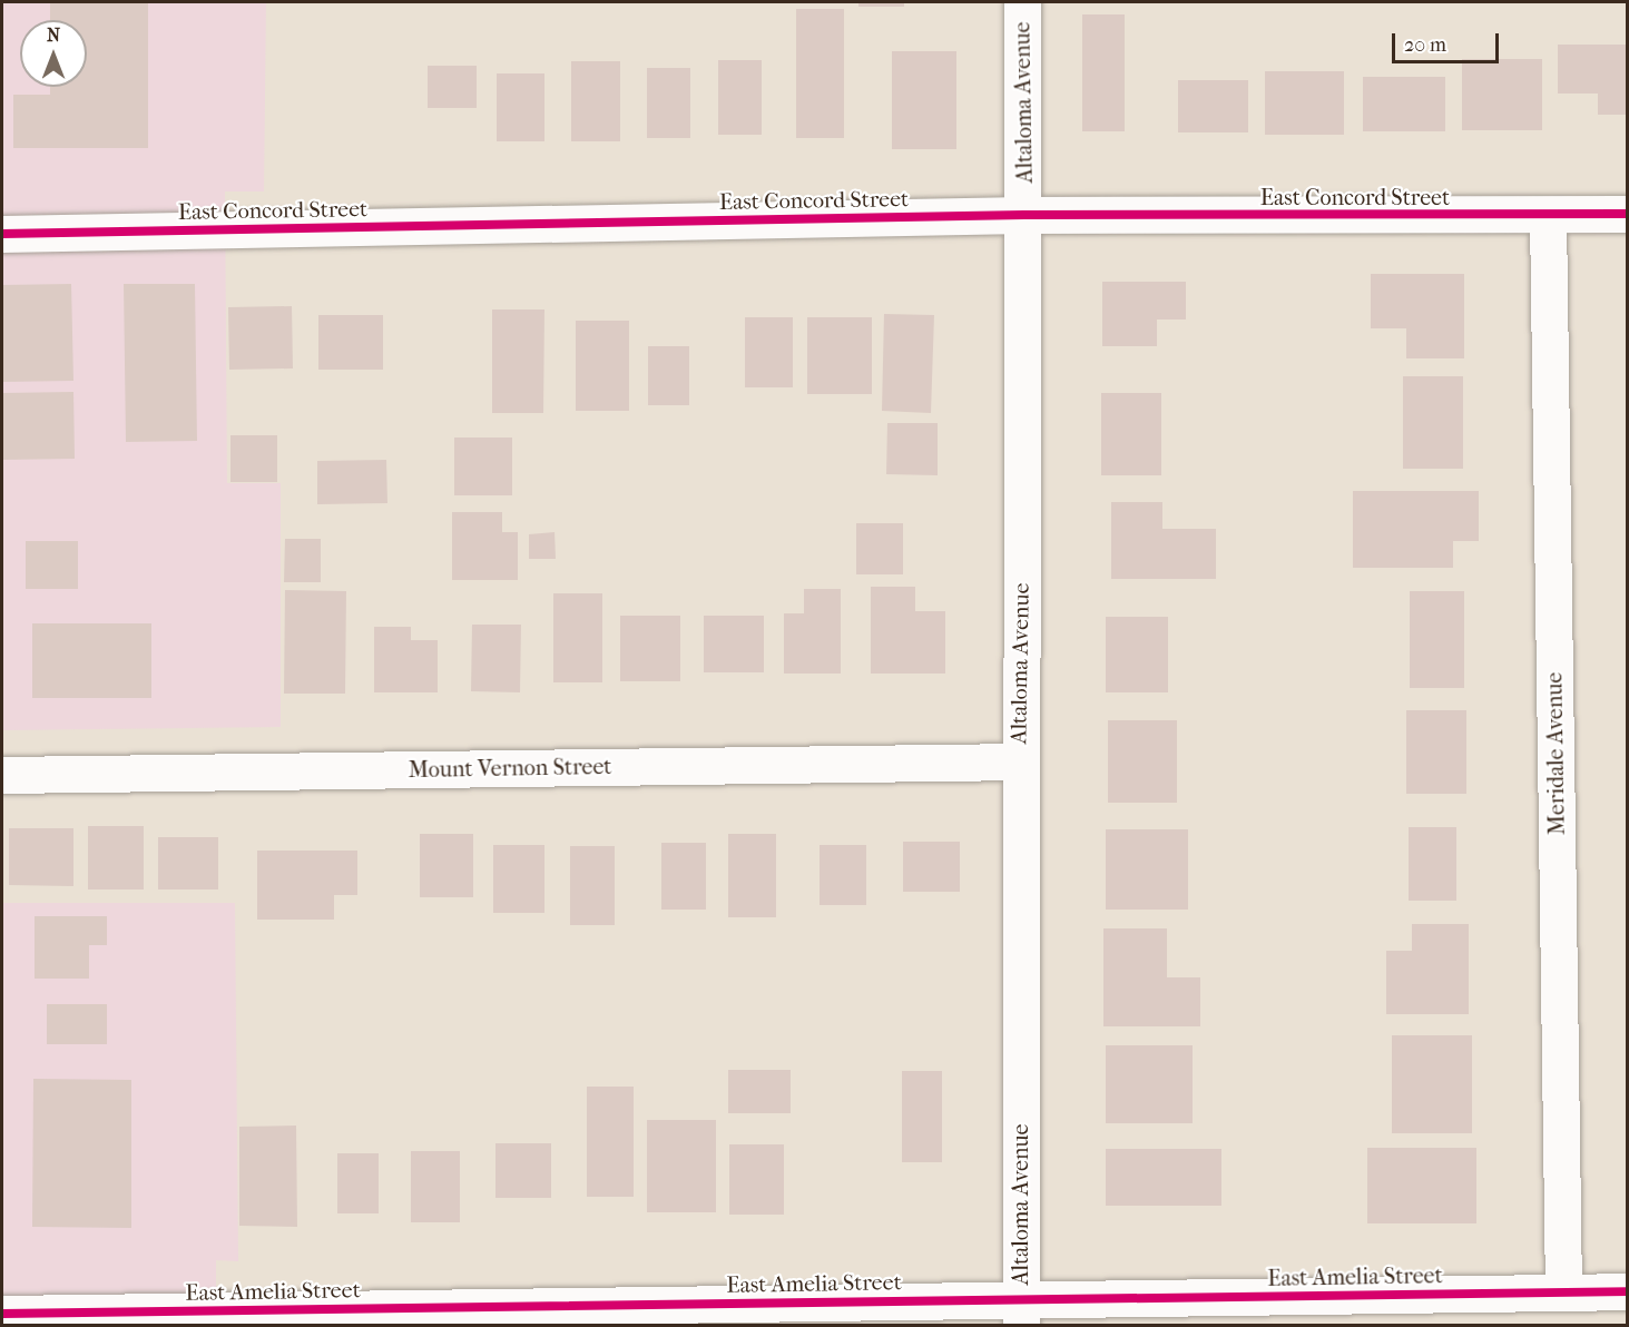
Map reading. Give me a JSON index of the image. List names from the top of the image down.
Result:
{
  "streets": {
    "street": [
      "Altaloma Avenue",
      "East Concord Street",
      "Meridale Avenue",
      "Mount Vernon Street",
      "East Amelia Street"
    ]
  },
  "crossings": [
    ["Altaloma Avenue", "East Concord Street"],
    ["Altaloma Avenue", "Mount Vernon Street"],
    ["Altaloma Avenue", "East Amelia Street"],
    ["East Concord Street", "Meridale Avenue"],
    ["Meridale Avenue", "East Amelia Street"]
  ],
  "scale_bar": "20 m",
  "north": "top"
}
